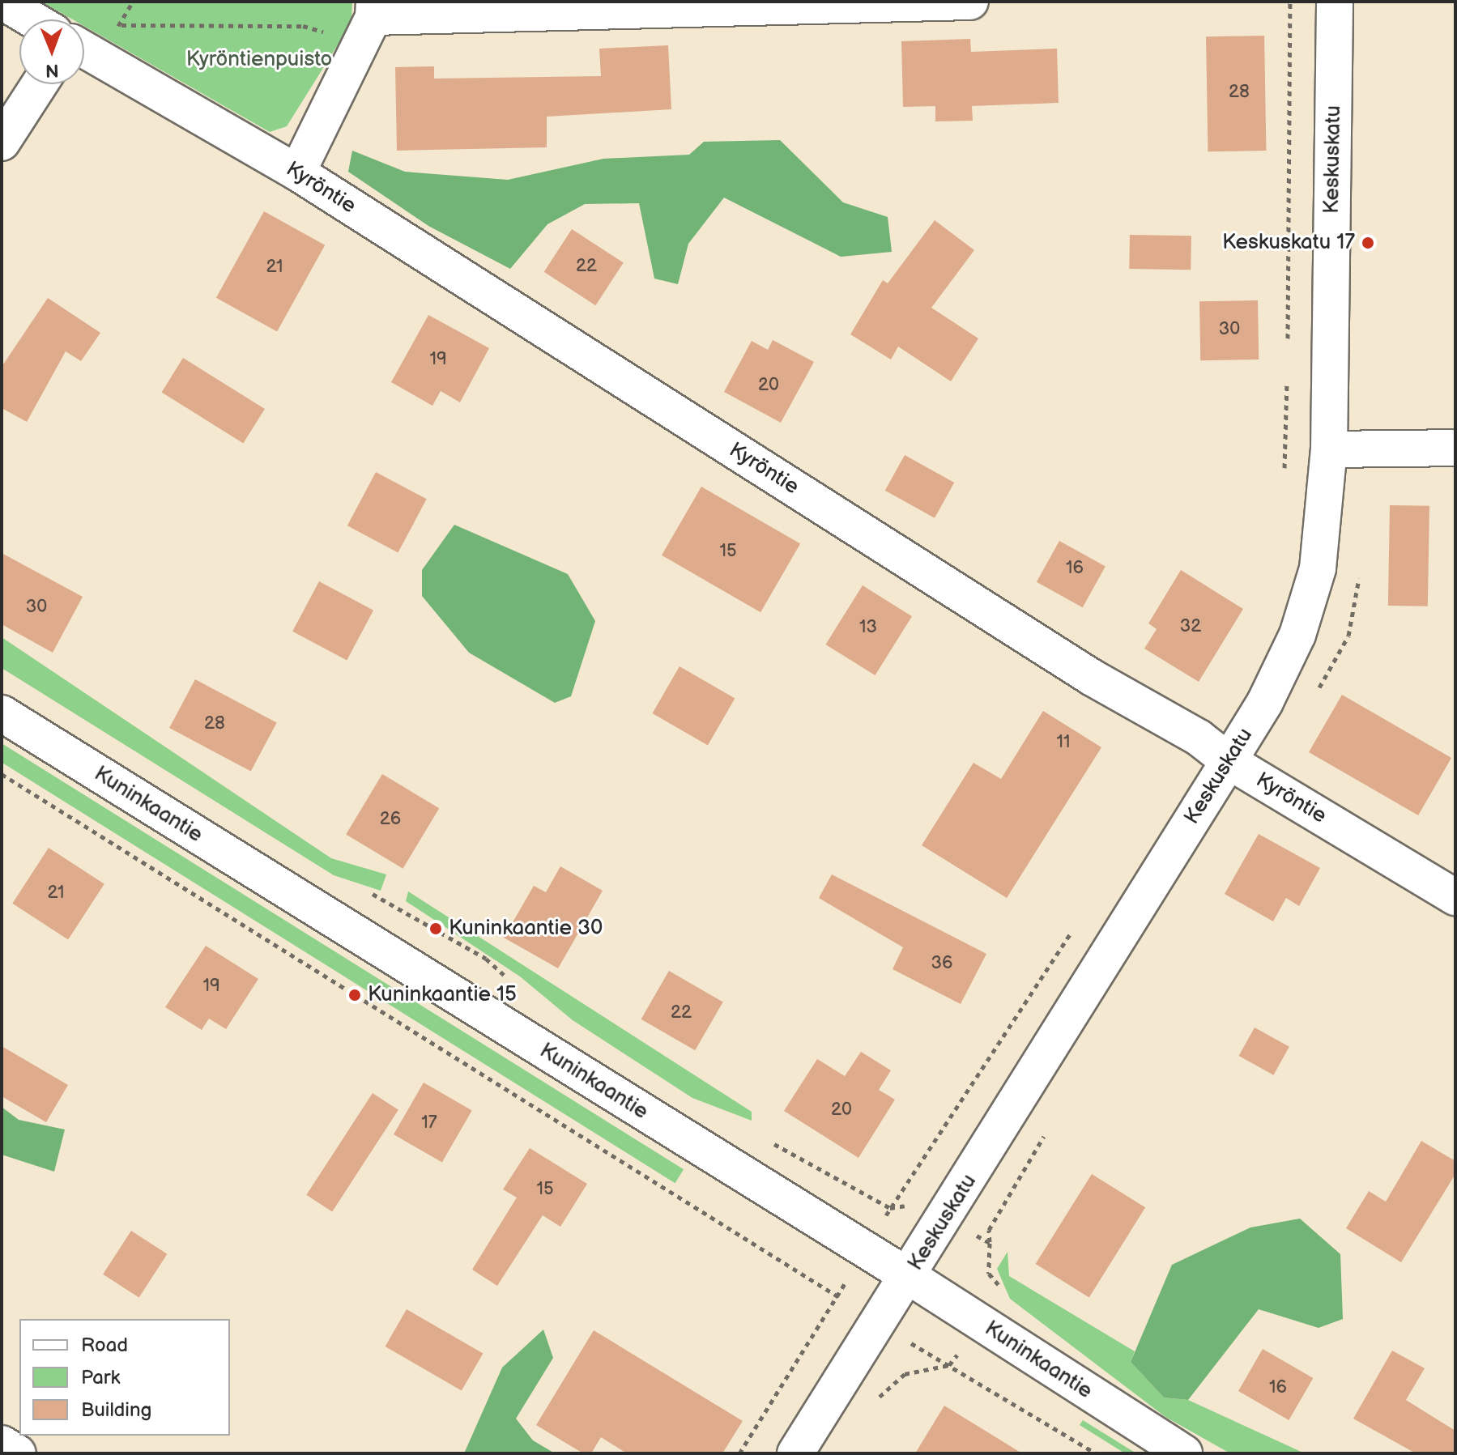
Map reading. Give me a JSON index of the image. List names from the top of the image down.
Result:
{
  "streets": {
    "street": ["Keskuskatu", "Kyröntie", "Kuninkaantie"]
  },
  "crossings": [
    ["Keskuskatu", "Kyröntie"],
    ["Keskuskatu", "Kuninkaantie"]
  ],
  "parks": ["Kyröntienpuisto"],
  "places": ["Keskuskatu 17", "Kuninkaantie 30", "Kuninkaantie 15"],
  "house_numbers": [
    "28",
    "22",
    "21",
    "30",
    "19",
    "20",
    "15",
    "16",
    "30",
    "32",
    "13",
    "28",
    "11",
    "26",
    "21",
    "36",
    "19",
    "22",
    "20",
    "17",
    "15",
    "16"
  ],
  "legend": ["Road", "Park", "Building"],
  "north": "bottom"
}
